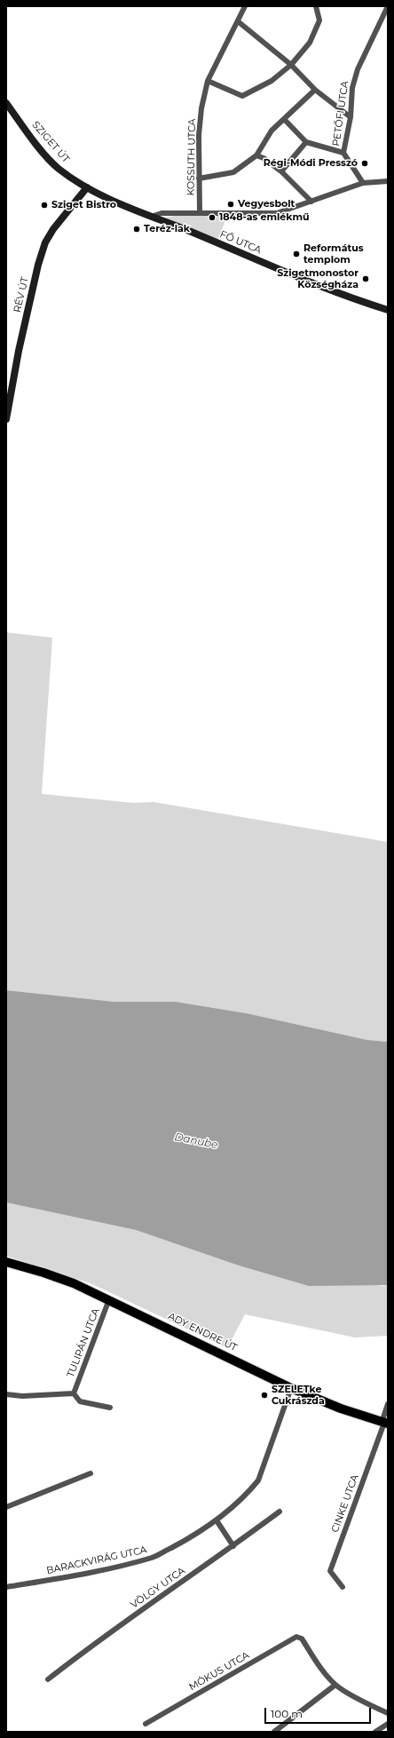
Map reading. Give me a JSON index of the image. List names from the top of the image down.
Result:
{
  "streets": {
    "main road": [
      "SZIGET ÚT",
      "FŐ UTCA",
      "RÉV ÚT",
      "ADY ENDRE ÚT"
    ],
    "street": [
      "PETŐFI UTCA",
      "KOSSUTH UTCA",
      "TULIPÁN UTCA",
      "CINKE UTCA",
      "BARACKVIRÁG UTCA",
      "VÖLGY UTCA",
      "MÓKUS UTCA"
    ]
  },
  "crossings": [
    ["SZIGET ÚT", "FŐ UTCA"],
    ["SZIGET ÚT", "RÉV ÚT"],
    ["FŐ UTCA", "RÉV ÚT"],
    ["ADY ENDRE ÚT", "TULIPÁN UTCA"],
    ["ADY ENDRE ÚT", "CINKE UTCA"],
    ["ADY ENDRE ÚT", "BARACKVIRÁG UTCA"]
  ],
  "water": ["Danube"],
  "places": [
    "Régi-Módi Presszó",
    "Vegyesbolt",
    "Sziget Bistro",
    "1848-as emlékmű",
    "Teréz-lak",
    "Református templom",
    "Szigetmonostor Községháza",
    "SZELETke Cukrászda"
  ],
  "scale_bar": "100 m"
}
